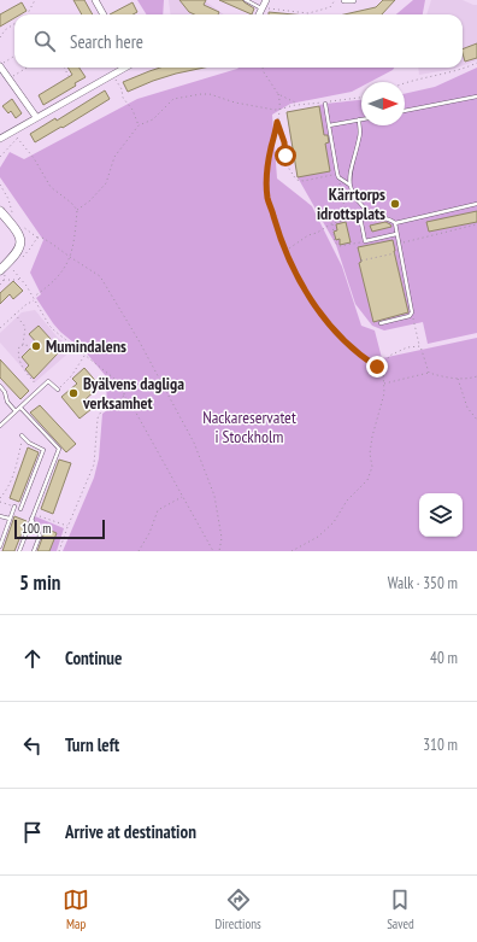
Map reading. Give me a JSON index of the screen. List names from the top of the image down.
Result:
{
  "parks": ["Nackareservatet i Stockholm"],
  "places": ["Kärrtorps idrottsplats", "Mumindalens", "Byälvens dagliga verksamhet"],
  "scale_bar": "100 m",
  "north": "right",
  "page": {
    "search": "Search here",
    "scale": "100 m",
    "heading": ["5 min", "Walk · 350 m"],
    "list": [
      ["Continue", "40 m"],
      ["Turn left", "310 m"],
      "Arrive at destination"
    ],
    "nav": ["Map", "Directions", "Saved"]
  }
}
